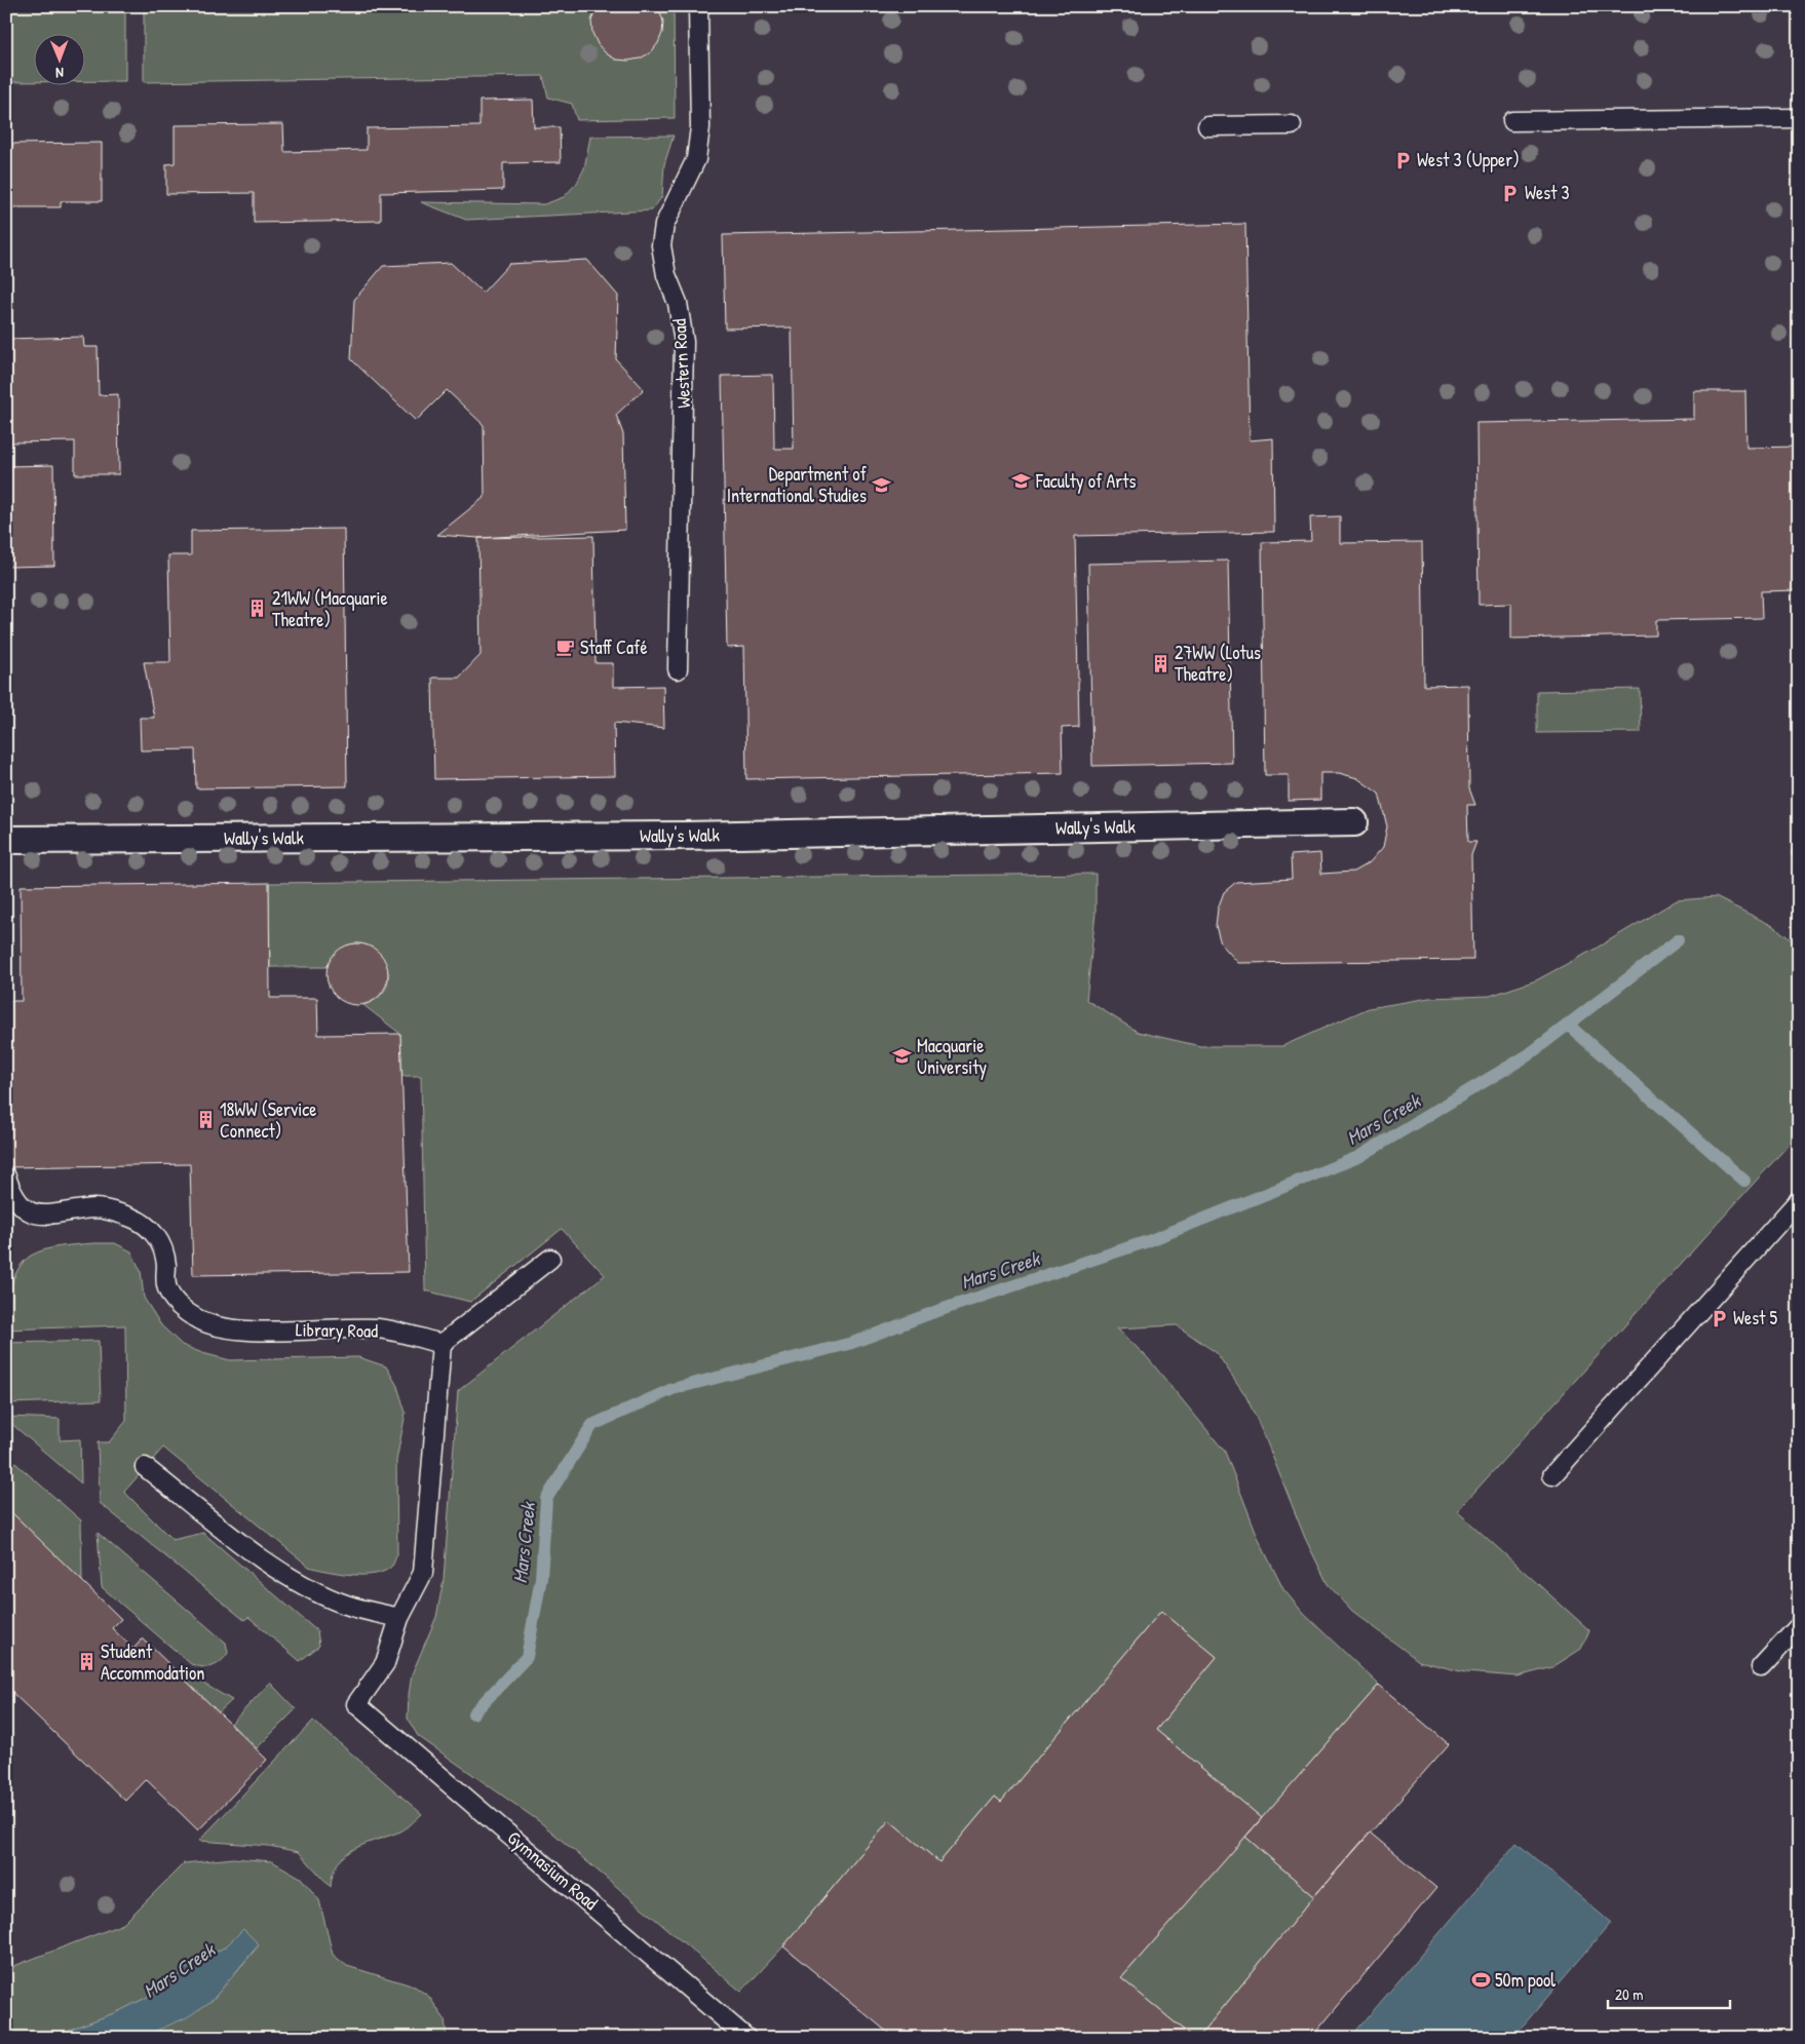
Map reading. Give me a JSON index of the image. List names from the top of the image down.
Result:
{
  "streets": {
    "street": ["Wally's Walk"],
    "lane": ["Western Road", "Library Road", "Gymnasium Road"]
  },
  "water": ["Mars Creek"],
  "places": {
    "parking": ["West 3 (Upper)", "West 3", "West 5"],
    "school or university": ["Faculty of Arts", "Department of International Studies", "Macquarie University"],
    "building": [
      "21WW (Macquarie Theatre)",
      "27WW (Lotus Theatre)",
      "18WW (Service Connect)",
      "Student Accommodation"
    ],
    "cafe": ["Staff Café"],
    "sports": ["50m pool"]
  },
  "scale_bar": "20 m",
  "north": "bottom"
}
